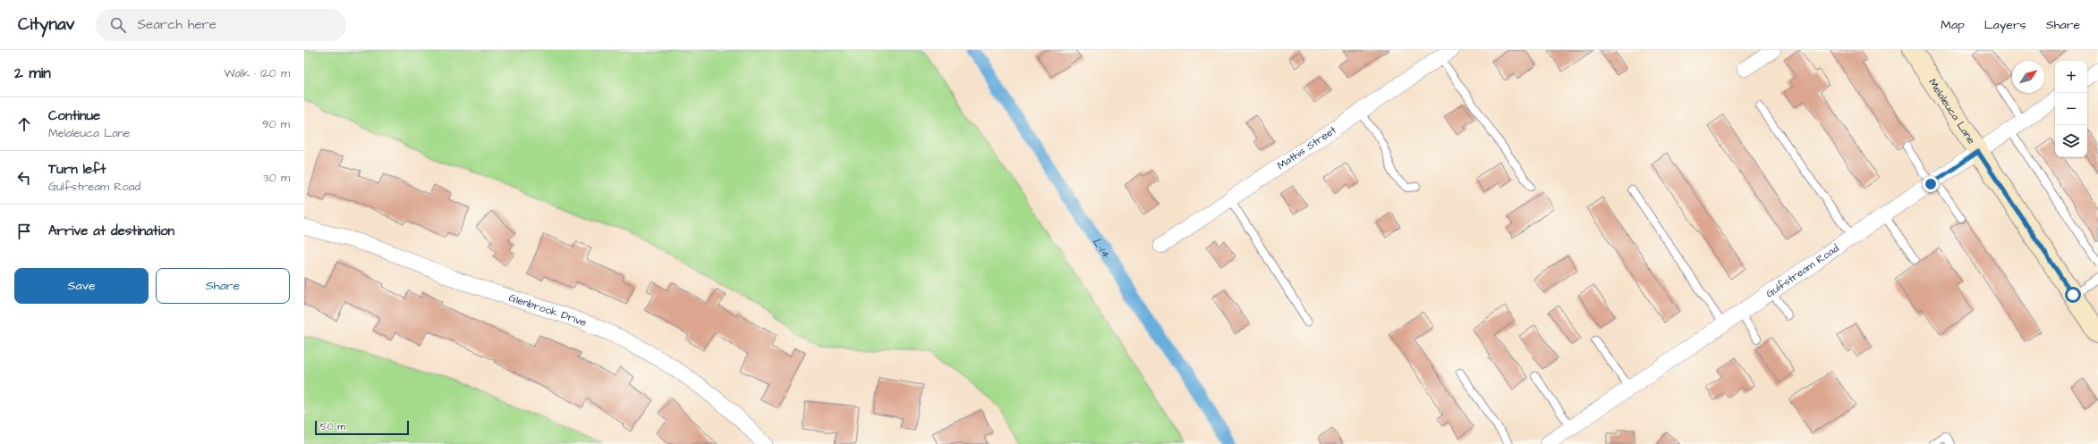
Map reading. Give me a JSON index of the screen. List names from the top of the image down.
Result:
{
  "streets": {
    "street": [
      "Melaleuca Lane",
      "Mathis Street",
      "Gulfstream Road",
      "Glenbrook Drive"
    ]
  },
  "crossings": [
    ["Melaleuca Lane", "Gulfstream Road"]
  ],
  "water": ["L-14"],
  "scale_bar": "50 m",
  "north": "top right",
  "page": {
    "header": "Citynav",
    "search": "Search here",
    "nav": ["Map", "Layers", "Share"],
    "heading": ["2 min", "Walk · 120 m"],
    "map_buttons": ["+", "−"],
    "list": [
      ["Continue", "Melaleuca Lane", "90 m"],
      ["Turn left", "Gulfstream Road", "30 m"],
      "Arrive at destination"
    ],
    "buttons": ["Save", "Share"],
    "scale": "50 m"
  }
}
